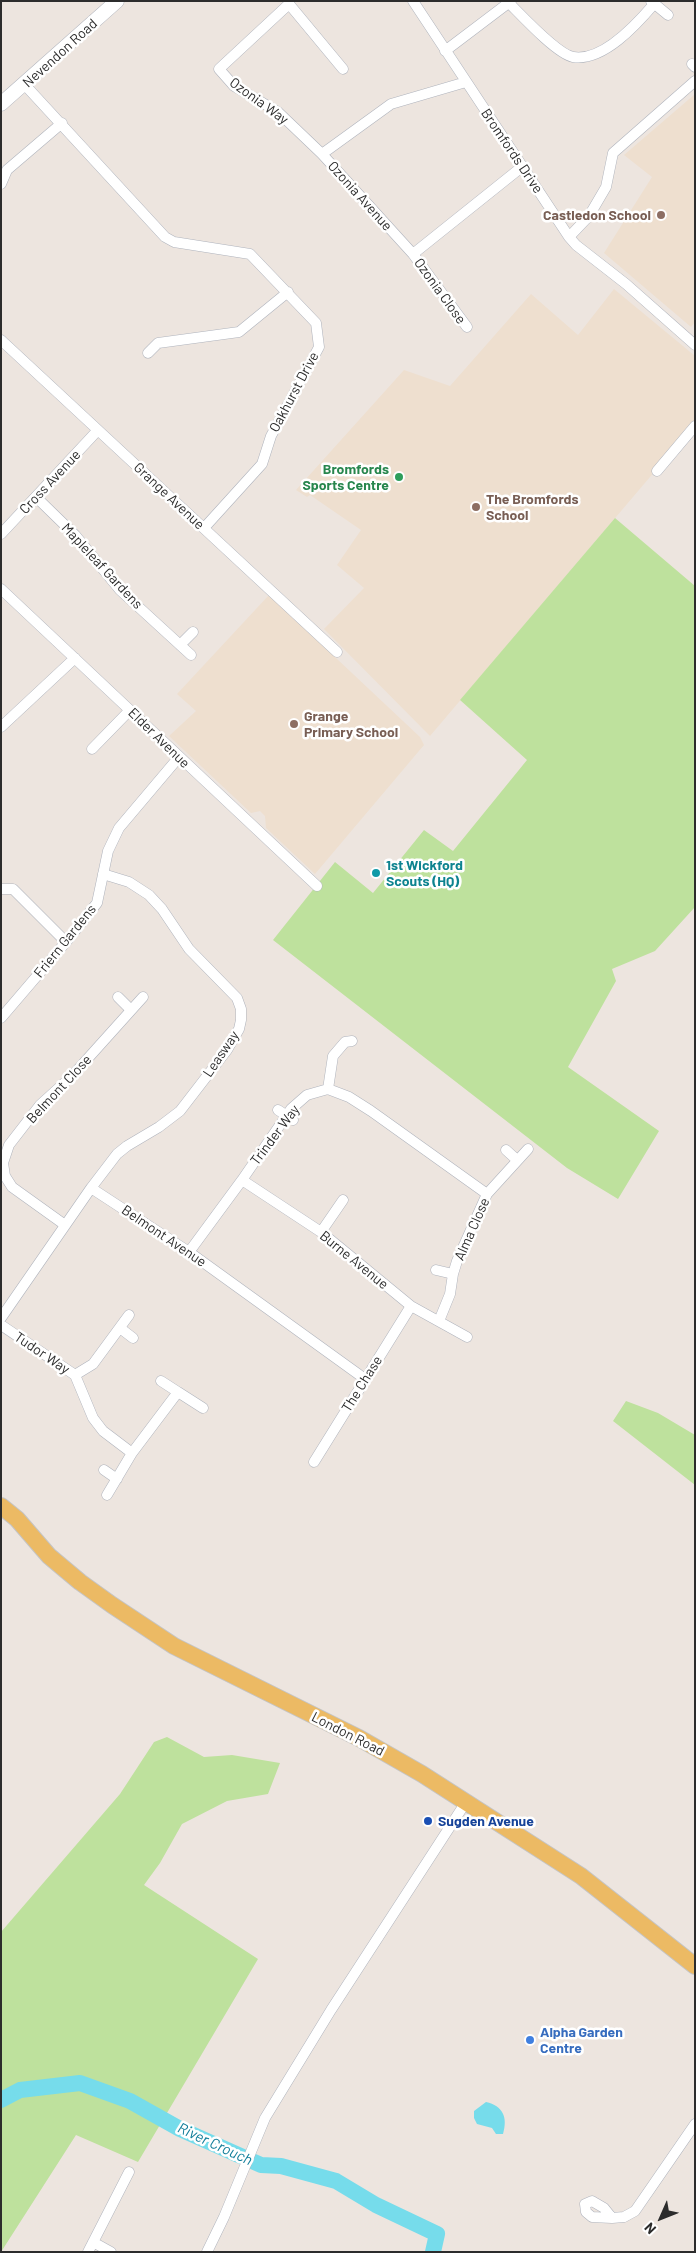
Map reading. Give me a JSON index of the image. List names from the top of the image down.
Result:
{
  "streets": {
    "main road": ["London Road"],
    "street": [
      "Nevendon Road",
      "Ozonia Way",
      "Bromfords Drive",
      "Ozonia Avenue",
      "Ozonia Close",
      "Oakhurst Drive",
      "Cross Avenue",
      "Grange Avenue",
      "Mapleleaf Gardens",
      "Elder Avenue",
      "Friern Gardens",
      "Leasway",
      "Belmont Close",
      "Trinder Way",
      "Alma Close",
      "Belmont Avenue",
      "Burne Avenue",
      "Tudor Way",
      "The Chase"
    ]
  },
  "crossings": [
    ["Nevendon Road", "Oakhurst Drive"],
    ["Ozonia Way", "Ozonia Avenue"],
    ["Bromfords Drive", "Ozonia Avenue"],
    ["Ozonia Avenue", "Ozonia Close"],
    ["Oakhurst Drive", "Grange Avenue"],
    ["Cross Avenue", "Grange Avenue"],
    ["Cross Avenue", "Mapleleaf Gardens"],
    ["Elder Avenue", "Friern Gardens"],
    ["Friern Gardens", "Leasway"],
    ["Leasway", "Belmont Avenue"],
    ["Trinder Way", "Belmont Avenue"],
    ["Trinder Way", "Burne Avenue"],
    ["Alma Close", "Burne Avenue"],
    ["Belmont Avenue", "The Chase"],
    ["Burne Avenue", "The Chase"]
  ],
  "water": ["River Crouch"],
  "places": [
    "Castledon School",
    "Bromfords Sports Centre",
    "The Bromfords School",
    "Grange Primary School",
    "1st Wickford Scouts (HQ)",
    "Sugden Avenue",
    "Alpha Garden Centre"
  ],
  "north": "bottom left"
}
